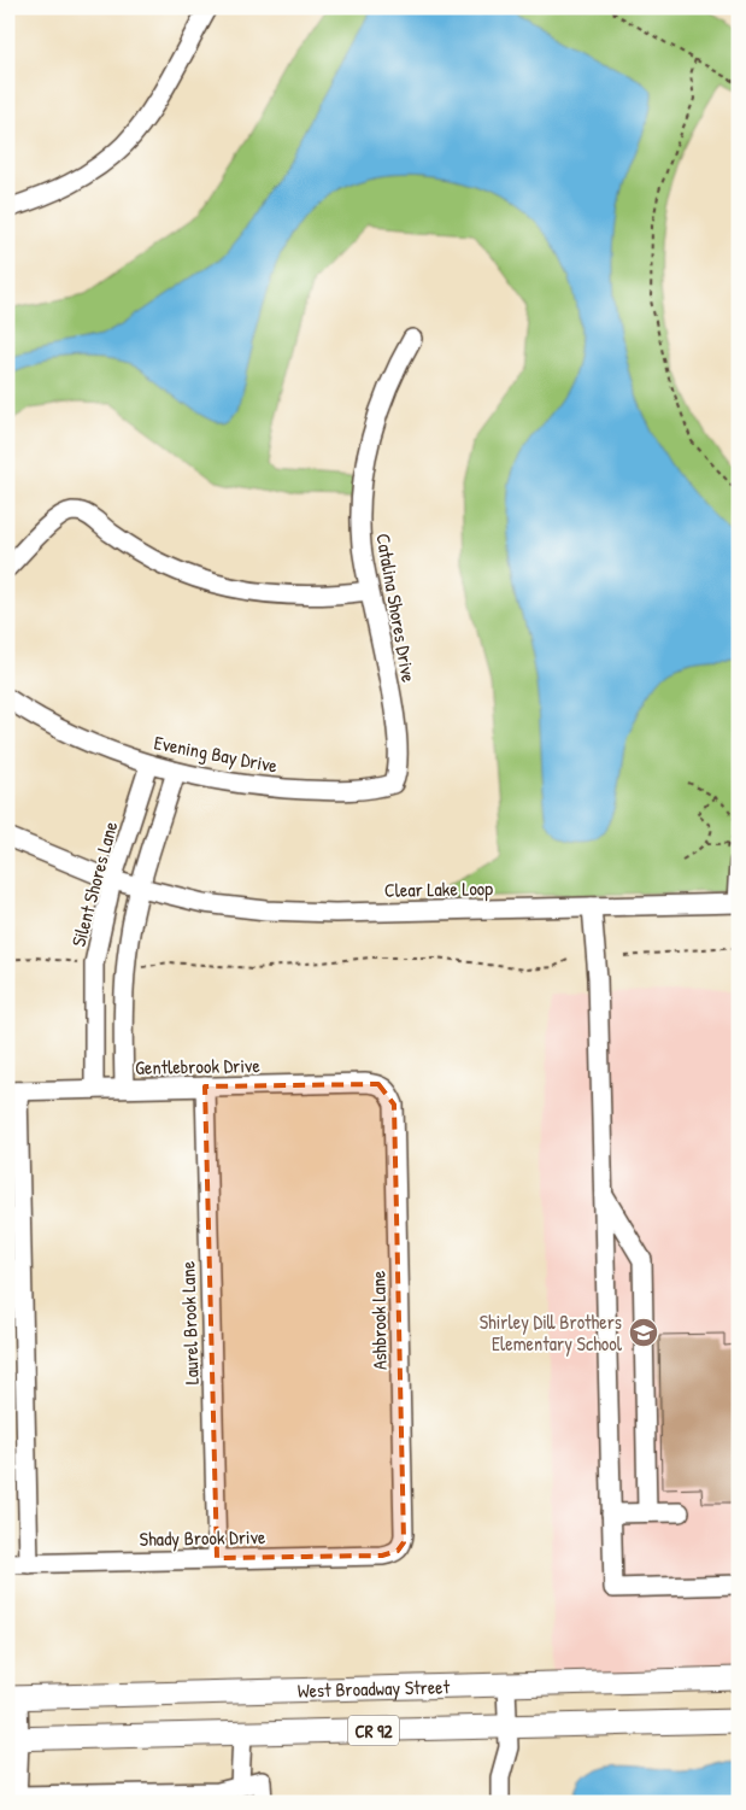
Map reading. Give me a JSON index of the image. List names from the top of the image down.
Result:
{
  "streets": {
    "main road": ["West Broadway Street", "CR 92"],
    "street": [
      "Catalina Shores Drive",
      "Evening Bay Drive",
      "Silent Shores Lane",
      "Clear Lake Loop",
      "Gentlebrook Drive",
      "Ashbrook Lane",
      "Laurel Brook Lane",
      "Shady Brook Drive"
    ]
  },
  "crossings": [
    ["Catalina Shores Drive", "Evening Bay Drive"],
    ["Evening Bay Drive", "Silent Shores Lane"],
    ["Silent Shores Lane", "Clear Lake Loop"],
    ["Silent Shores Lane", "Gentlebrook Drive"],
    ["Gentlebrook Drive", "Ashbrook Lane"],
    ["Gentlebrook Drive", "Laurel Brook Lane"],
    ["Ashbrook Lane", "Shady Brook Drive"],
    ["Laurel Brook Lane", "Shady Brook Drive"]
  ],
  "places": {
    "school or university": ["Shirley Dill Brothers Elementary School"]
  }
}
